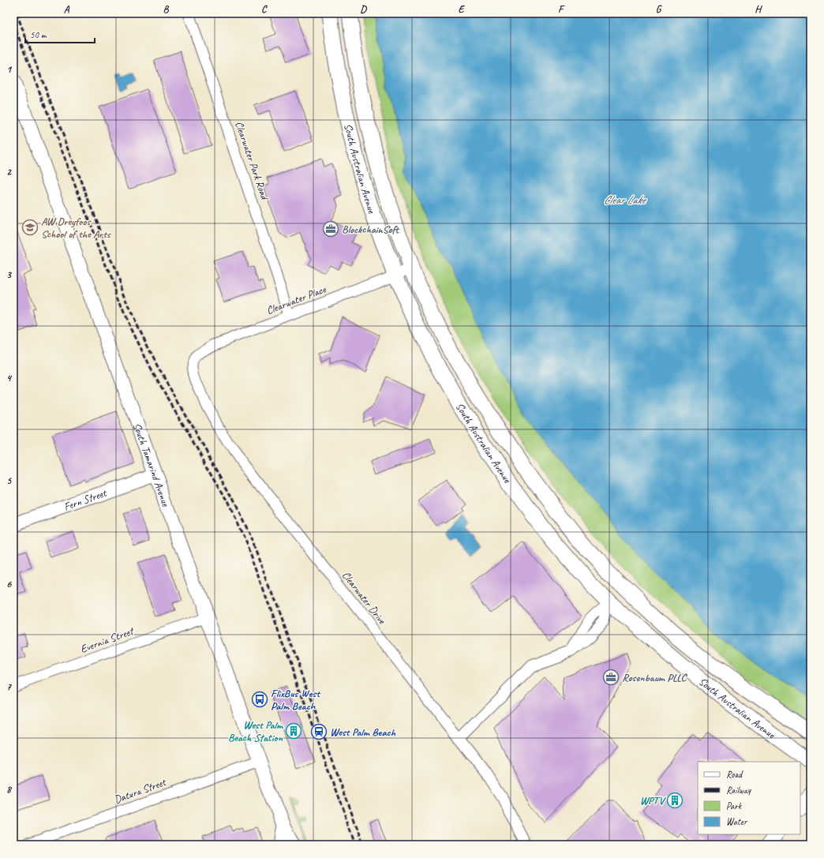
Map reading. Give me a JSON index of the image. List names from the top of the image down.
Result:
{
  "streets": {
    "main road": ["South Australian Avenue"],
    "street": [
      "Clearwater Park Road",
      "Clearwater Place",
      "South Tamarind Avenue",
      "Fern Street",
      "Clearwater Drive",
      "Evernia Street",
      "Datura Street"
    ]
  },
  "crossings": [
    ["Clearwater Park Road", "Clearwater Place"],
    ["South Australian Avenue", "Clearwater Place"],
    ["Clearwater Place", "Clearwater Drive"],
    ["South Tamarind Avenue", "Fern Street"],
    ["South Tamarind Avenue", "Evernia Street"],
    ["South Tamarind Avenue", "Datura Street"]
  ],
  "water": ["Clear Lake"],
  "places": {
    "school or university": ["AW Dreyfoos School of the Arts"],
    "office": ["BlockchainSoft", "Rosenbaum PLLC"],
    "bus stop": ["FlixBus West Palm Beach"],
    "building": ["West Palm Beach Station", "WPTV"],
    "station": ["West Palm Beach"]
  },
  "legend": [
    "Road",
    "Railway",
    "Park",
    "Water"
  ],
  "scale_bar": "50 m",
  "grid": {
    "columns": [
      "A",
      "B",
      "C",
      "D",
      "E",
      "F",
      "G",
      "H"
    ],
    "rows": [
      "1",
      "2",
      "3",
      "4",
      "5",
      "6",
      "7",
      "8"
    ]
  }
}
